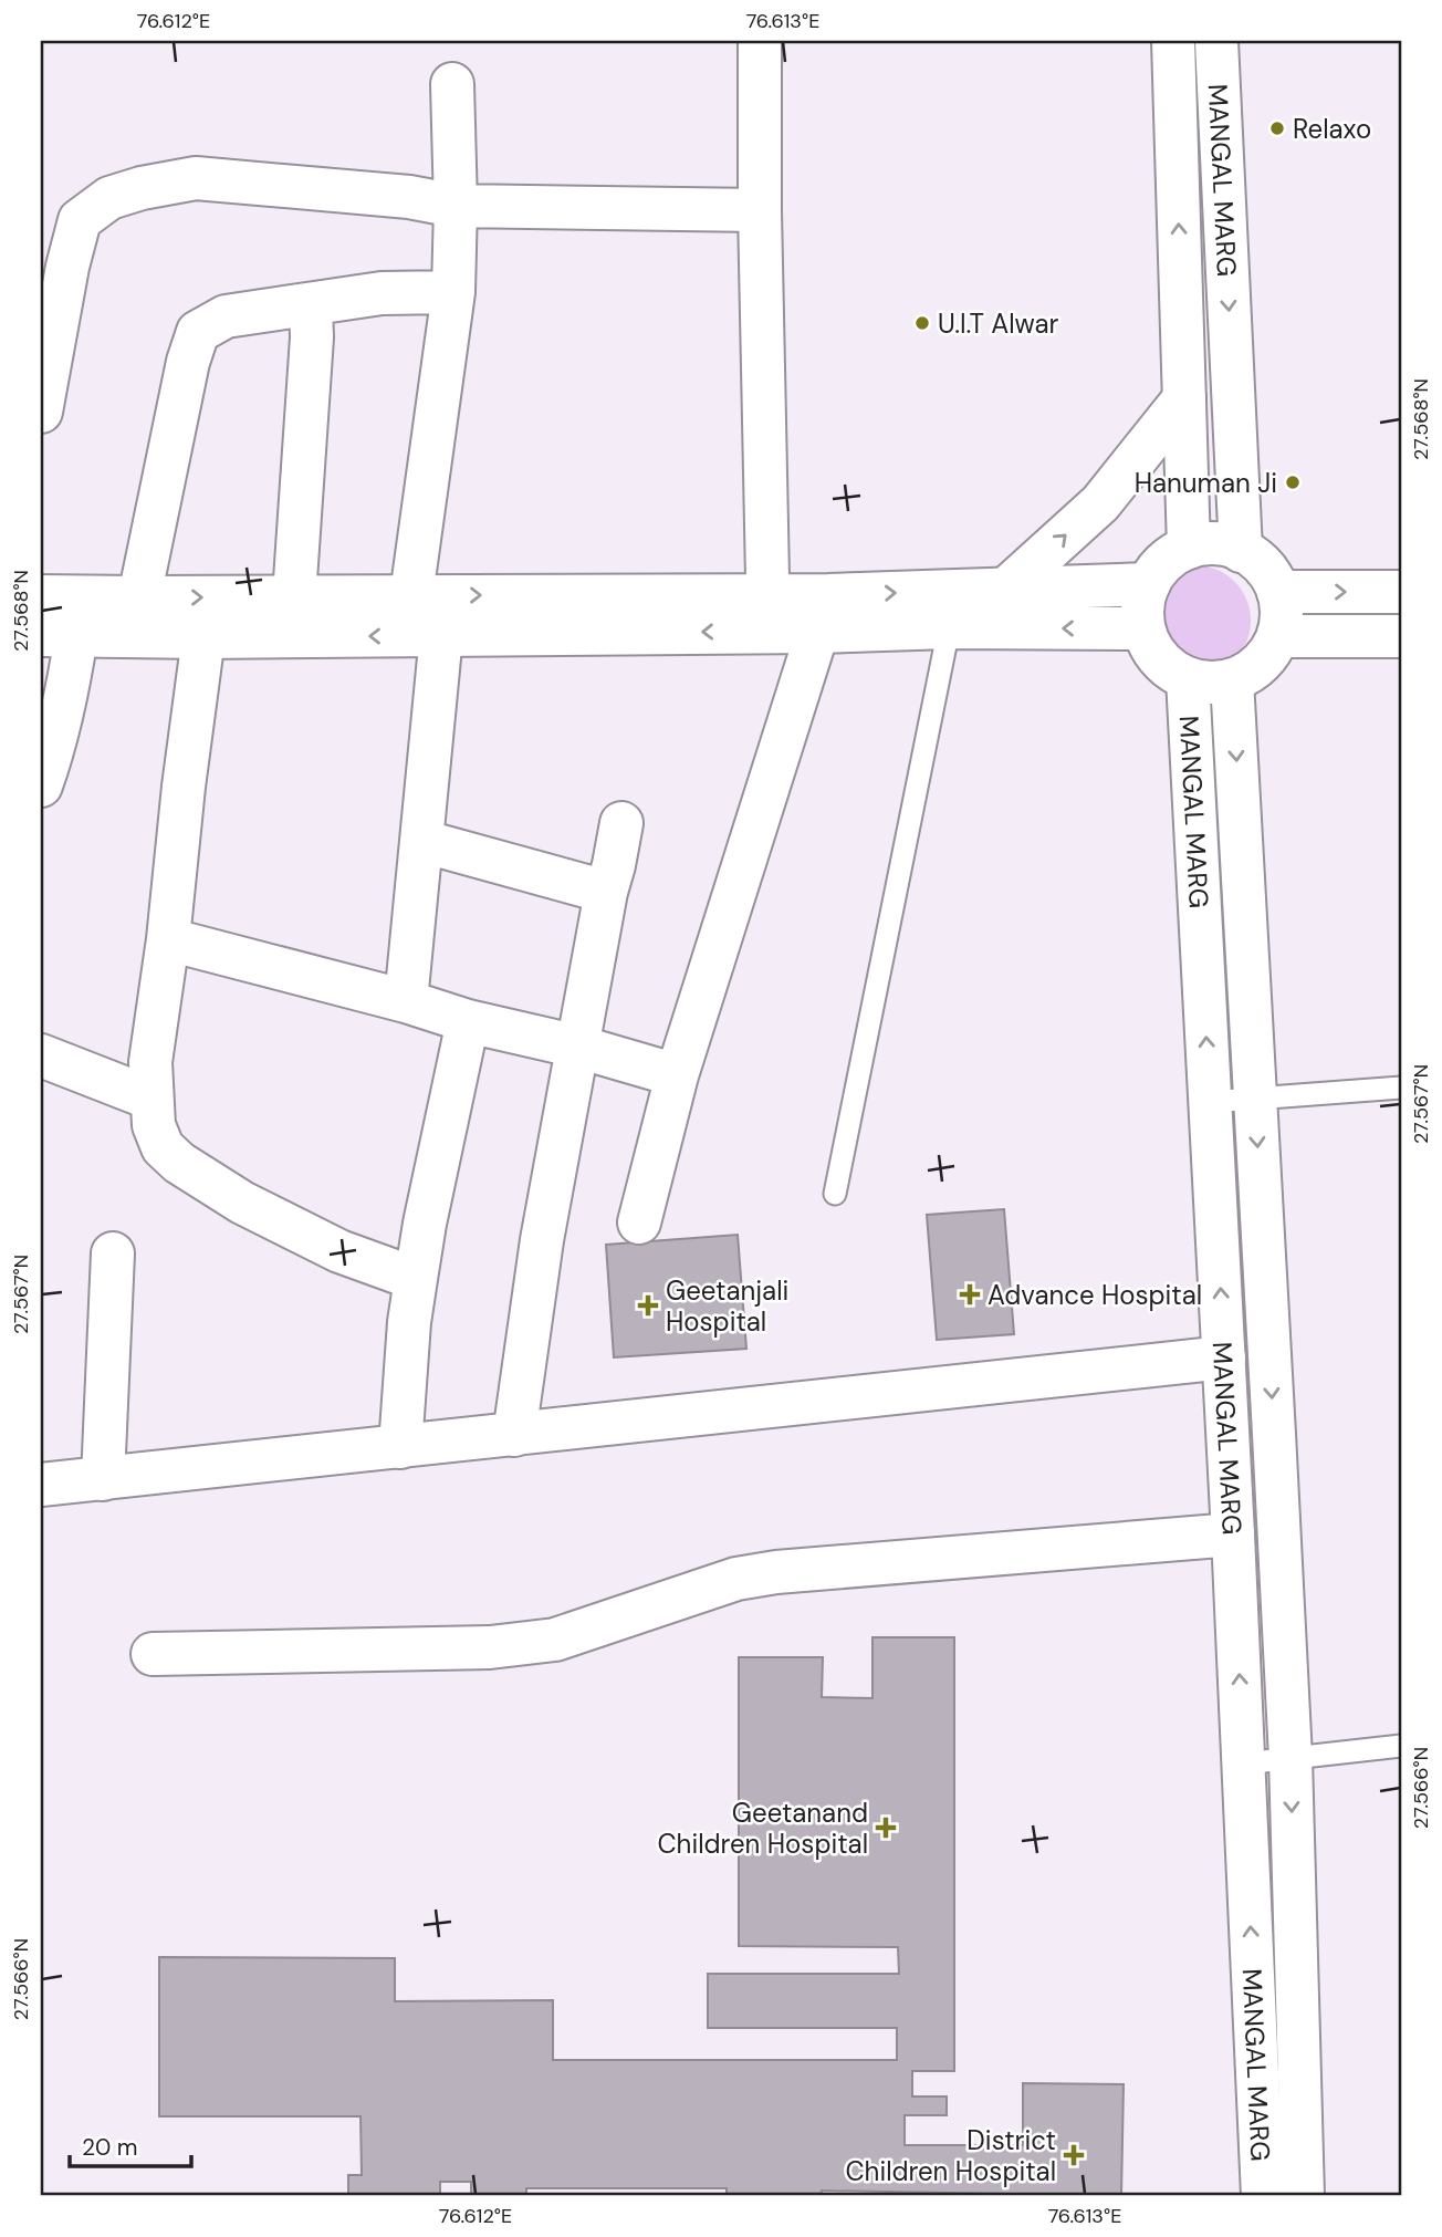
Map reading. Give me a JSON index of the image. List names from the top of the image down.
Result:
{
  "streets": {
    "street": ["MANGAL MARG"]
  },
  "places": {
    "other": ["Relaxo", "U.I.T Alwar", "Hanuman Ji"],
    "health": [
      "Advance Hospital",
      "Geetanjali Hospital",
      "Geetanand Children Hospital",
      "District Children Hospital"
    ]
  },
  "scale_bar": "20 m",
  "coordinates": [
    "76.612°E",
    "76.613°E",
    "27.568°N",
    "27.567°N",
    "27.566°N"
  ]
}
